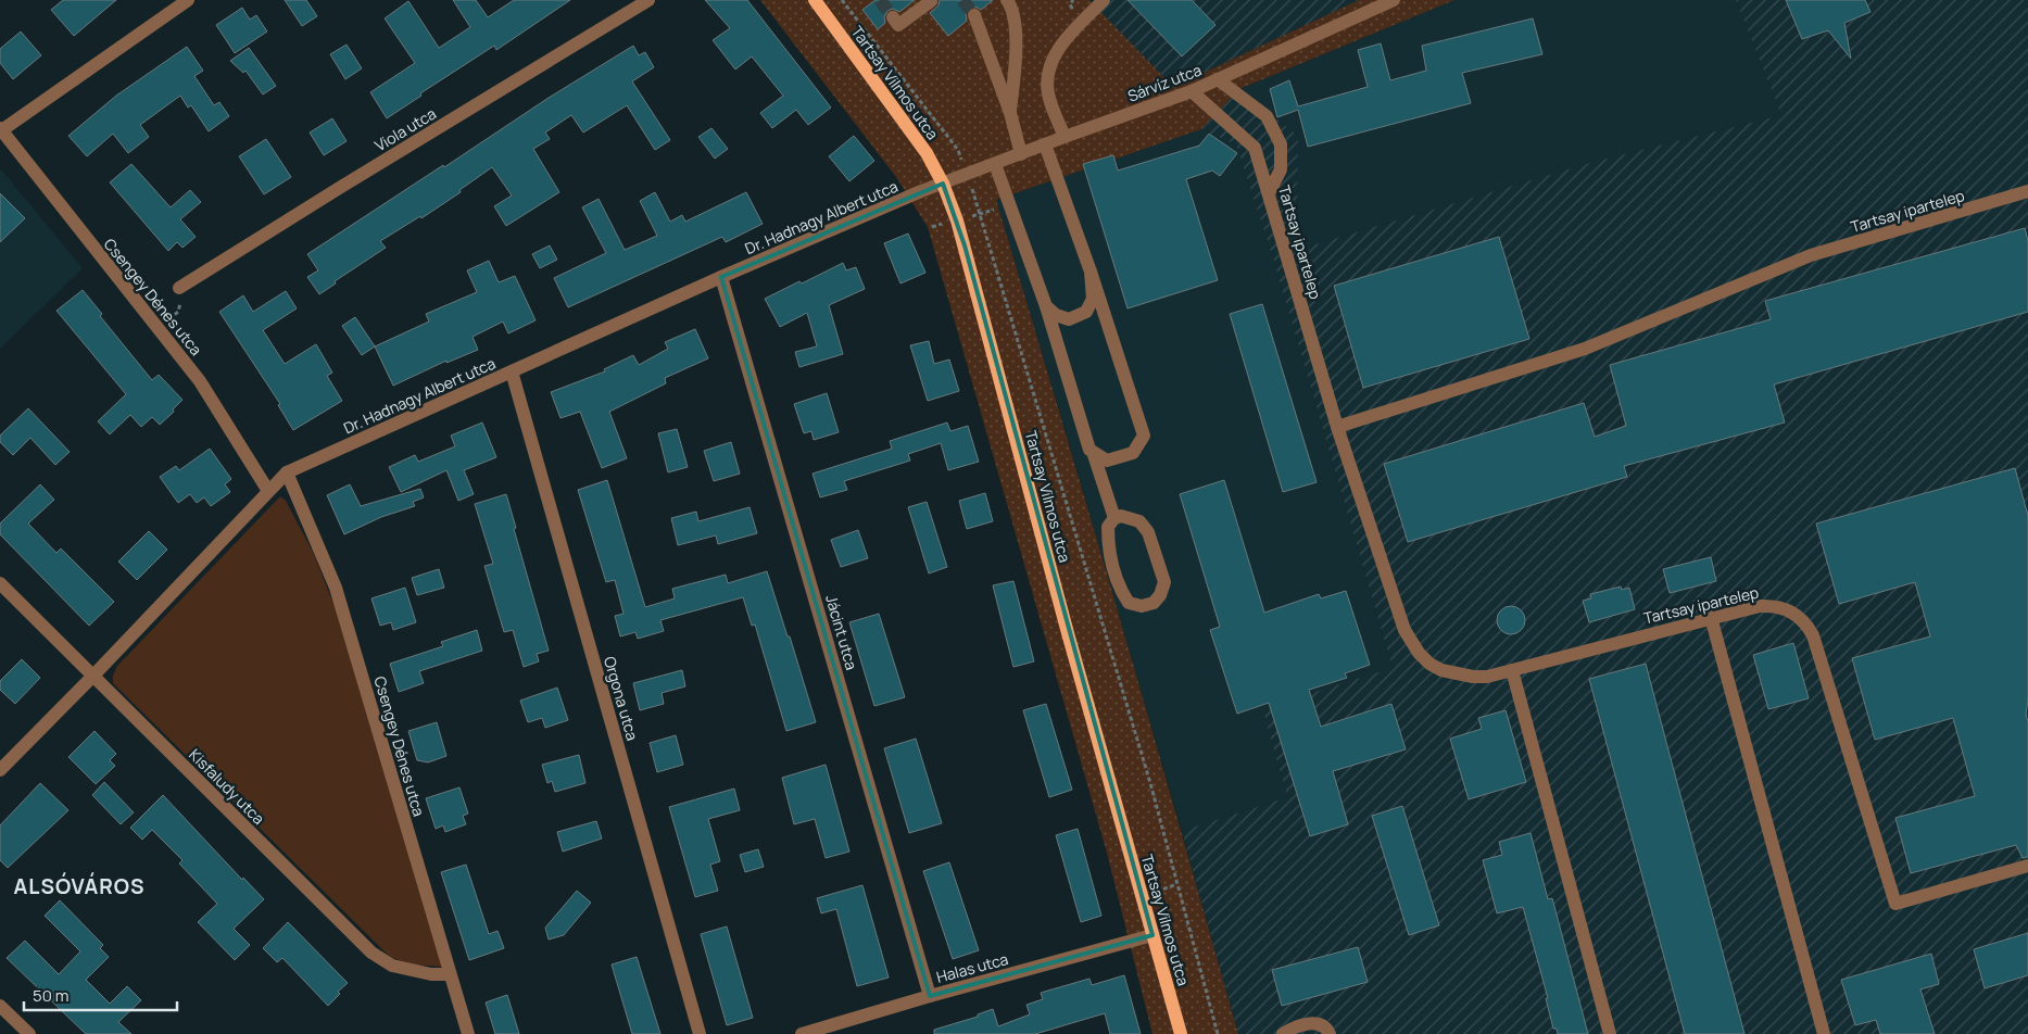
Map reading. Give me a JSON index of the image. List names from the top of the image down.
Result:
{
  "streets": {
    "main road": ["Tartsay Vilmos utca"],
    "street": [
      "Sárvíz utca",
      "Viola utca",
      "Tartsay ipartelep",
      "Dr. Hadnagy Albert utca",
      "Csengey Dénes utca",
      "Jácint utca",
      "Orgona utca",
      "Kisfaludy utca",
      "Halas utca"
    ]
  },
  "crossings": [
    ["Tartsay Vilmos utca", "Sárvíz utca"],
    ["Tartsay Vilmos utca", "Dr. Hadnagy Albert utca"],
    ["Tartsay Vilmos utca", "Halas utca"],
    ["Sárvíz utca", "Tartsay ipartelep"],
    ["Sárvíz utca", "Dr. Hadnagy Albert utca"],
    ["Dr. Hadnagy Albert utca", "Csengey Dénes utca"],
    ["Dr. Hadnagy Albert utca", "Jácint utca"],
    ["Dr. Hadnagy Albert utca", "Orgona utca"],
    ["Dr. Hadnagy Albert utca", "Kisfaludy utca"],
    ["Csengey Dénes utca", "Kisfaludy utca"],
    ["Jácint utca", "Halas utca"]
  ],
  "districts": ["ALSÓVÁROS"],
  "scale_bar": "50 m"
}
